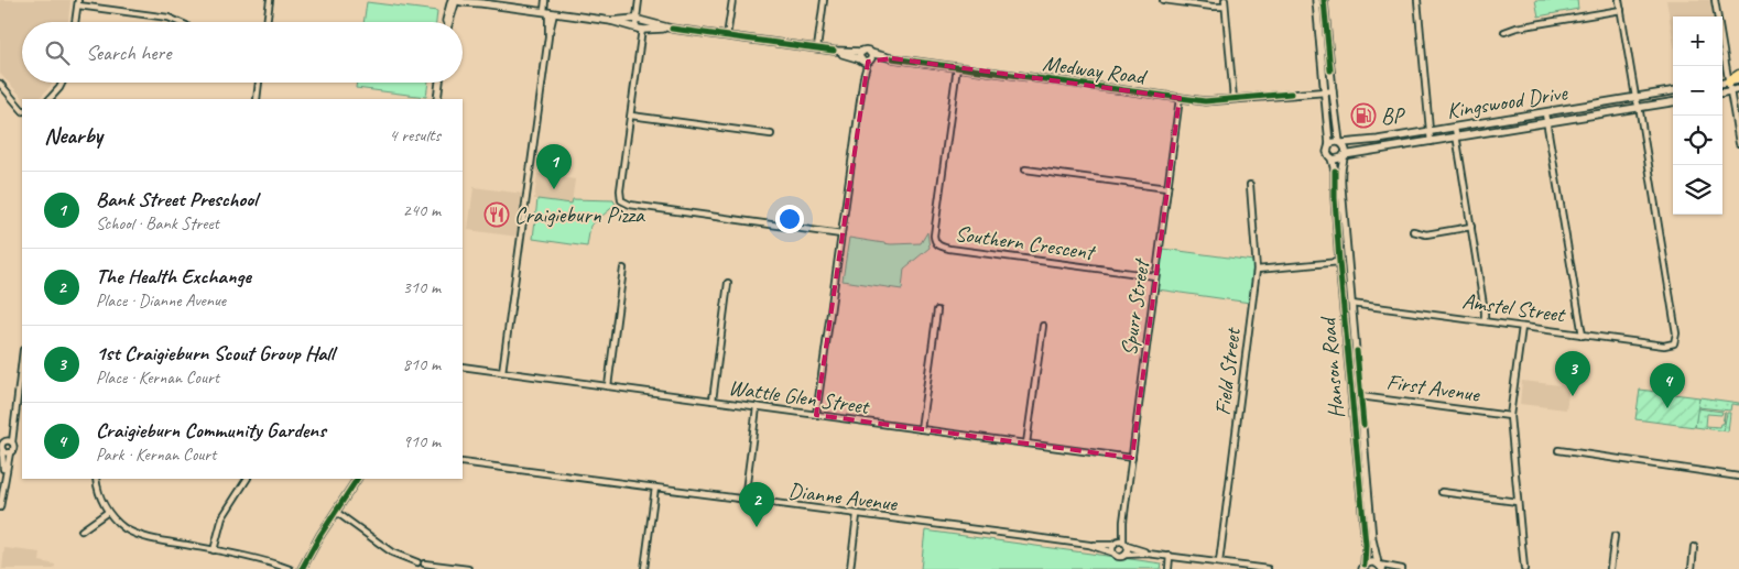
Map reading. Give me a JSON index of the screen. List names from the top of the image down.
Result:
{
  "streets": {
    "street": [
      "Medway Road",
      "Kingswood Drive",
      "Southern Crescent",
      "Amstel Street",
      "Spurr Street",
      "Hanson Road",
      "Field Street",
      "First Avenue",
      "Wattle Glen Street",
      "Dianne Avenue"
    ]
  },
  "crossings": [
    ["Medway Road", "Southern Crescent"],
    ["Medway Road", "Spurr Street"],
    ["Kingswood Drive", "Amstel Street"],
    ["Kingswood Drive", "Hanson Road"],
    ["Southern Crescent", "Spurr Street"],
    ["Amstel Street", "Hanson Road"],
    ["Spurr Street", "Wattle Glen Street"],
    ["Spurr Street", "Dianne Avenue"],
    ["Hanson Road", "First Avenue"],
    ["Field Street", "Dianne Avenue"]
  ],
  "places": {
    "fuel station": ["BP"],
    "restaurant": ["Craigieburn Pizza"]
  },
  "page": {
    "map_buttons": ["+", "−"],
    "search": "Search here",
    "heading": ["Nearby", "4 results"],
    "pins": [
      "1",
      "3",
      "4",
      "2"
    ],
    "list": [
      {
        "mark": "1",
        "name": "Bank Street Preschool",
        "note": "School · Bank Street",
        "value": "240 m"
      },
      {
        "mark": "2",
        "name": "The Health Exchange",
        "note": "Place · Dianne Avenue",
        "value": "310 m"
      },
      {
        "mark": "3",
        "name": "1st Craigieburn Scout Group Hall",
        "note": "Place · Kernan Court",
        "value": "810 m"
      },
      {
        "mark": "4",
        "name": "Craigieburn Community Gardens",
        "note": "Park · Kernan Court",
        "value": "910 m"
      }
    ]
  }
}
